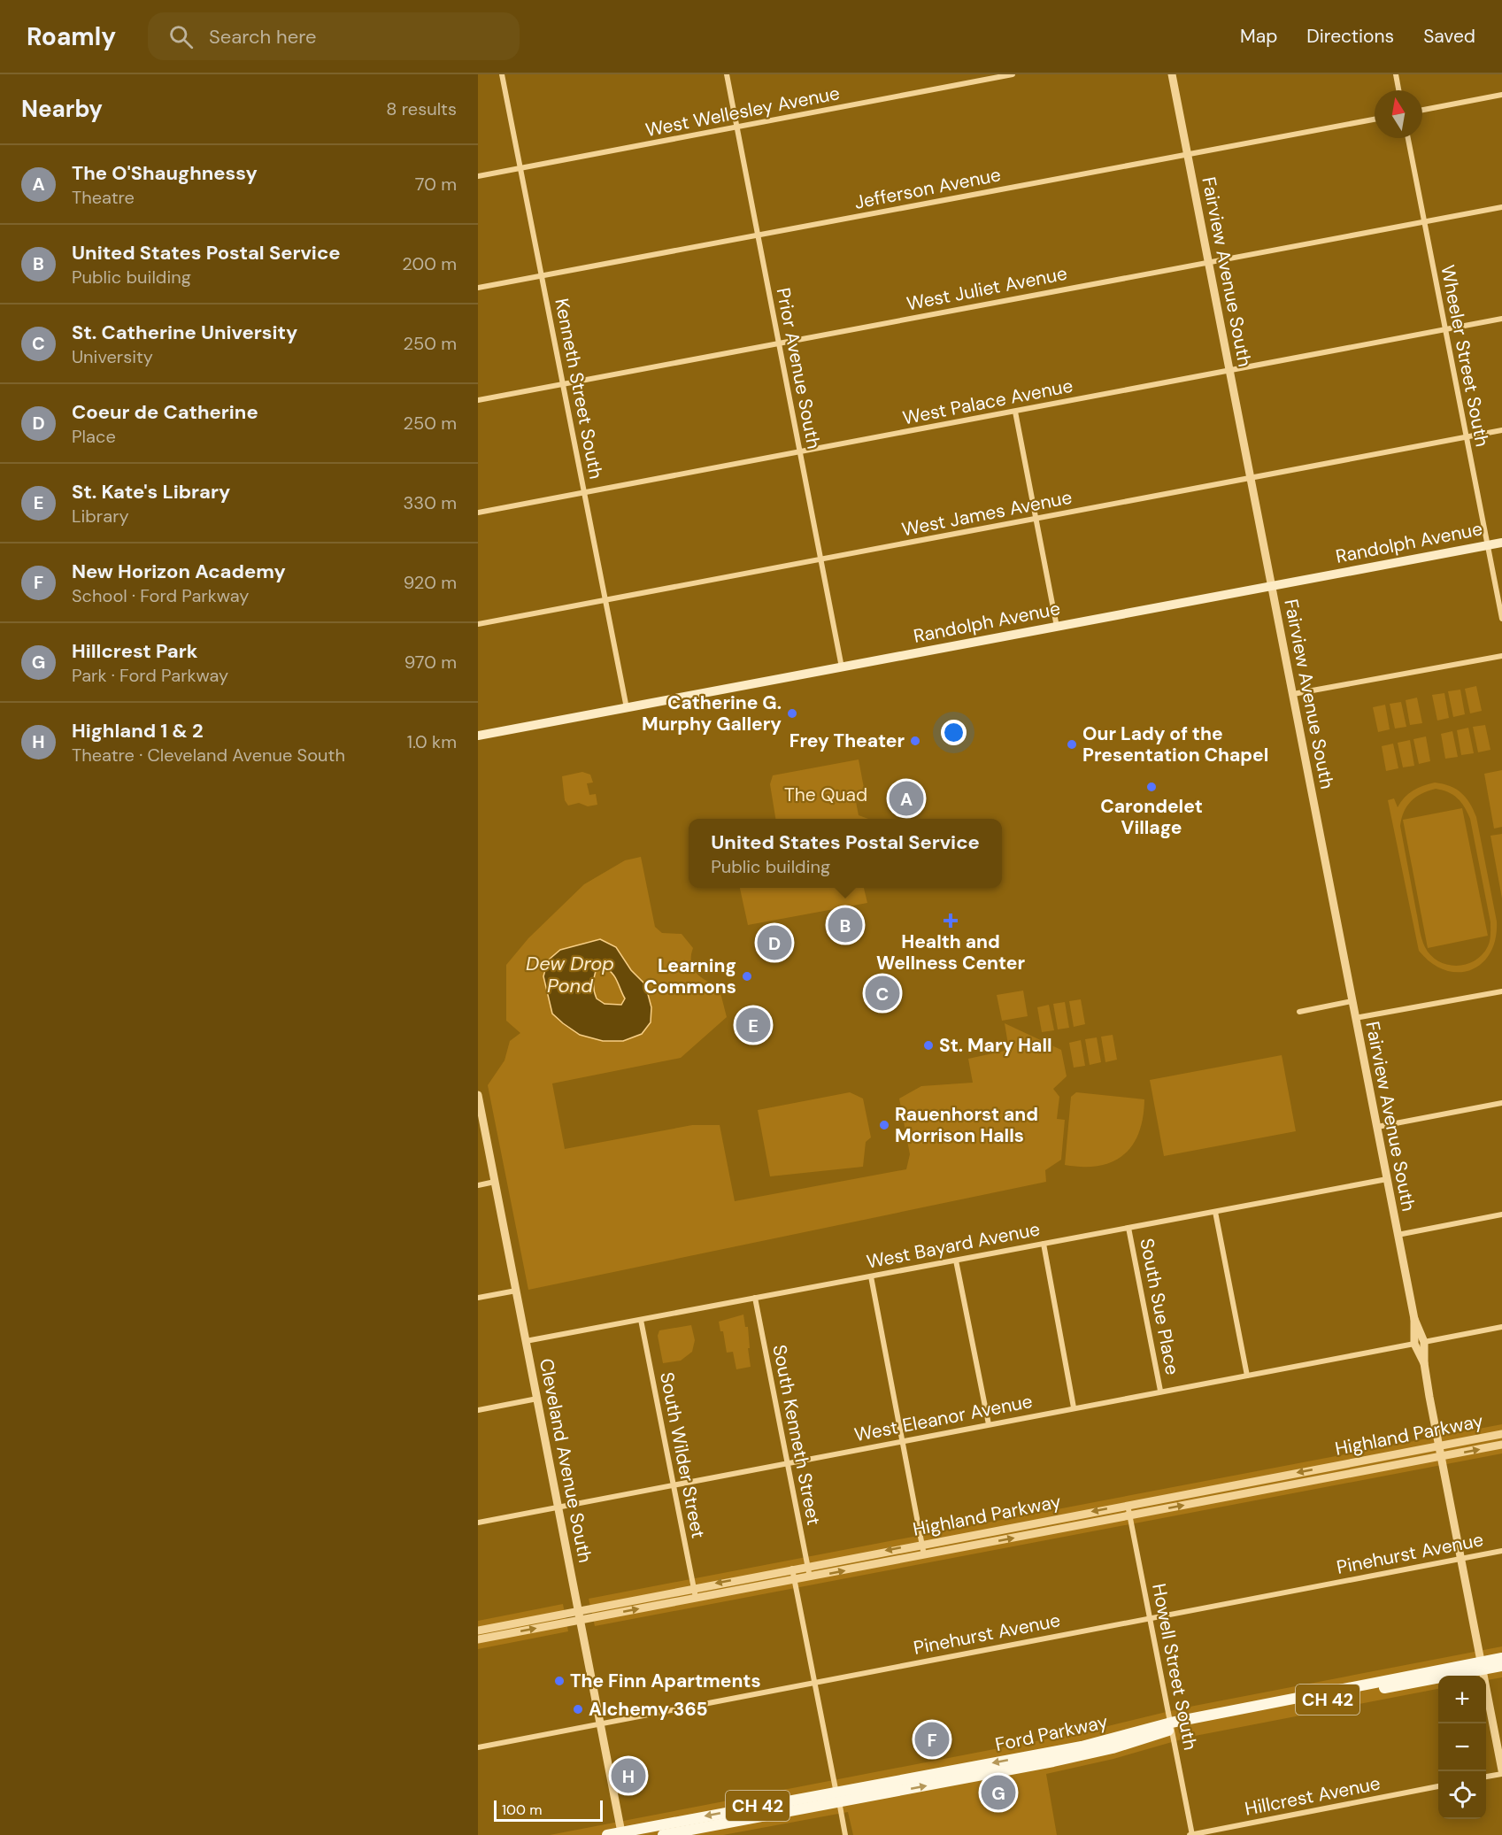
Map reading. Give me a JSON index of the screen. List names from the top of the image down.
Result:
{
  "streets": {
    "main road": ["Randolph Avenue", "CH 42", "Ford Parkway"],
    "street": [
      "West Wellesley Avenue",
      "Jefferson Avenue",
      "Fairview Avenue South",
      "West Juliet Avenue",
      "Wheeler Street South",
      "Prior Avenue South",
      "Kenneth Street South",
      "West Palace Avenue",
      "West James Avenue",
      "West Bayard Avenue",
      "South Sue Place",
      "West Eleanor Avenue",
      "South Kenneth Street",
      "Highland Parkway",
      "South Wilder Street",
      "Cleveland Avenue South",
      "Pinehurst Avenue",
      "Howell Street South",
      "Hillcrest Avenue"
    ]
  },
  "crossings": [
    ["West Wellesley Avenue", "Prior Avenue South"],
    ["West Wellesley Avenue", "Kenneth Street South"],
    ["Jefferson Avenue", "Fairview Avenue South"],
    ["Jefferson Avenue", "Prior Avenue South"],
    ["Jefferson Avenue", "Kenneth Street South"],
    ["Fairview Avenue South", "West Juliet Avenue"],
    ["Fairview Avenue South", "West Palace Avenue"],
    ["Fairview Avenue South", "West James Avenue"],
    ["Fairview Avenue South", "Randolph Avenue"],
    ["Fairview Avenue South", "West Bayard Avenue"],
    ["Fairview Avenue South", "West Eleanor Avenue"],
    ["Fairview Avenue South", "Highland Parkway"],
    ["Fairview Avenue South", "Pinehurst Avenue"],
    ["Fairview Avenue South", "Ford Parkway"],
    ["West Juliet Avenue", "Wheeler Street South"],
    ["West Juliet Avenue", "Prior Avenue South"],
    ["West Juliet Avenue", "Kenneth Street South"],
    ["Wheeler Street South", "West Palace Avenue"],
    ["Wheeler Street South", "West James Avenue"],
    ["Wheeler Street South", "Randolph Avenue"],
    ["Prior Avenue South", "West Palace Avenue"],
    ["Prior Avenue South", "West James Avenue"],
    ["Prior Avenue South", "Randolph Avenue"],
    ["Kenneth Street South", "West Palace Avenue"],
    ["Kenneth Street South", "West James Avenue"],
    ["Kenneth Street South", "Randolph Avenue"],
    ["West Bayard Avenue", "South Sue Place"],
    ["West Bayard Avenue", "South Kenneth Street"],
    ["West Bayard Avenue", "South Wilder Street"],
    ["West Bayard Avenue", "Cleveland Avenue South"],
    ["South Sue Place", "West Eleanor Avenue"],
    ["West Eleanor Avenue", "South Kenneth Street"],
    ["West Eleanor Avenue", "South Wilder Street"],
    ["West Eleanor Avenue", "Cleveland Avenue South"],
    ["South Kenneth Street", "Highland Parkway"],
    ["Highland Parkway", "South Wilder Street"],
    ["Highland Parkway", "Cleveland Avenue South"],
    ["Highland Parkway", "Howell Street South"],
    ["Cleveland Avenue South", "Pinehurst Avenue"],
    ["Cleveland Avenue South", "Ford Parkway"],
    ["Pinehurst Avenue", "Howell Street South"],
    ["Howell Street South", "Ford Parkway"],
    ["Howell Street South", "Hillcrest Avenue"]
  ],
  "water": ["Dew Drop Pond"],
  "parks": ["The Quad"],
  "places": {
    "other": [
      "Catherine G. Murphy Gallery",
      "Frey Theater",
      "Our Lady of the Presentation Chapel",
      "Carondelet Village",
      "Learning Commons",
      "St. Mary Hall",
      "Rauenhorst and Morrison Halls",
      "The Finn Apartments",
      "Alchemy 365"
    ],
    "health": ["Health and Wellness Center"]
  },
  "scale_bar": "100 m",
  "north": "top",
  "page": {
    "header": "Roamly",
    "search": "Search here",
    "nav": ["Map", "Directions", "Saved"],
    "heading": ["Nearby", "8 results"],
    "list": [
      {
        "mark": "A",
        "name": "The O'Shaughnessy",
        "note": "Theatre",
        "value": "70 m"
      },
      {
        "mark": "B",
        "name": "United States Postal Service",
        "note": "Public building",
        "value": "200 m"
      },
      {
        "mark": "C",
        "name": "St. Catherine University",
        "note": "University",
        "value": "250 m"
      },
      {
        "mark": "D",
        "name": "Coeur de Catherine",
        "note": "Place",
        "value": "250 m"
      },
      {
        "mark": "E",
        "name": "St. Kate's Library",
        "note": "Library",
        "value": "330 m"
      },
      {
        "mark": "F",
        "name": "New Horizon Academy",
        "note": "School · Ford Parkway",
        "value": "920 m"
      },
      {
        "mark": "G",
        "name": "Hillcrest Park",
        "note": "Park · Ford Parkway",
        "value": "970 m"
      },
      {
        "mark": "H",
        "name": "Highland 1 & 2",
        "note": "Theatre · Cleveland Avenue South",
        "value": "1.0 km"
      }
    ],
    "pins": [
      "A",
      "B",
      "D",
      "C",
      "E",
      "F",
      "H",
      "G"
    ],
    "popup": ["United States Postal Service", "Public building"],
    "map_buttons": ["+", "−"],
    "scale": "100 m"
  }
}
